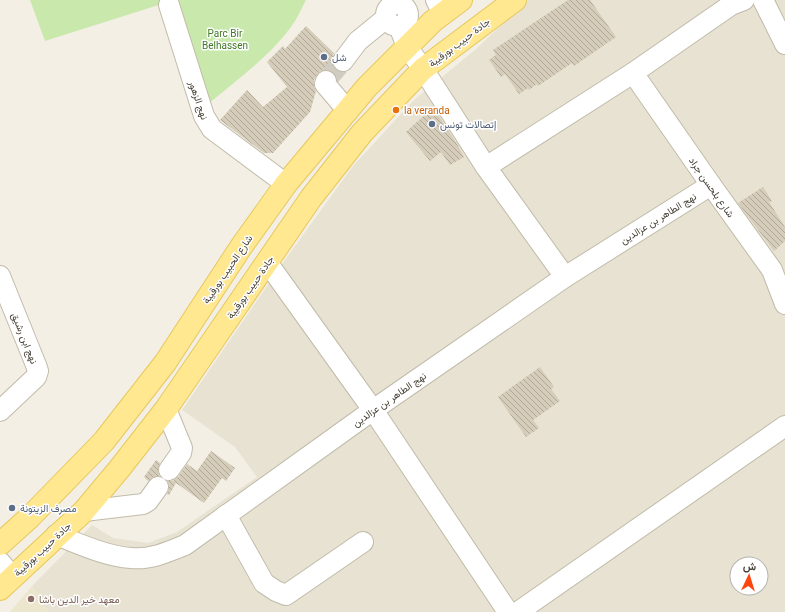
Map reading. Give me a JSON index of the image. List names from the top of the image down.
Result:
{
  "streets": {
    "main road": ["جادة حبيب بورقيبة", "شارع الحبيب بورقيبة"],
    "street": [
      "نهج الزهور",
      "شارع بلحسن جراد",
      "نهج الطاهر بن عزالدين",
      "نهج ابن رشيق"
    ]
  },
  "crossings": [
    ["جادة حبيب بورقيبة", "نهج الطاهر بن عزالدين"],
    ["نهج الزهور", "شارع الحبيب بورقيبة"],
    ["شارع بلحسن جراد", "نهج الطاهر بن عزالدين"]
  ],
  "parks": ["Parc Bir Belhassen"],
  "places": [
    "شل",
    "la veranda",
    "إتصالات تونس",
    "مصرف الزيتونة",
    "معهد خير الدين باشا"
  ],
  "north": "top"
}
